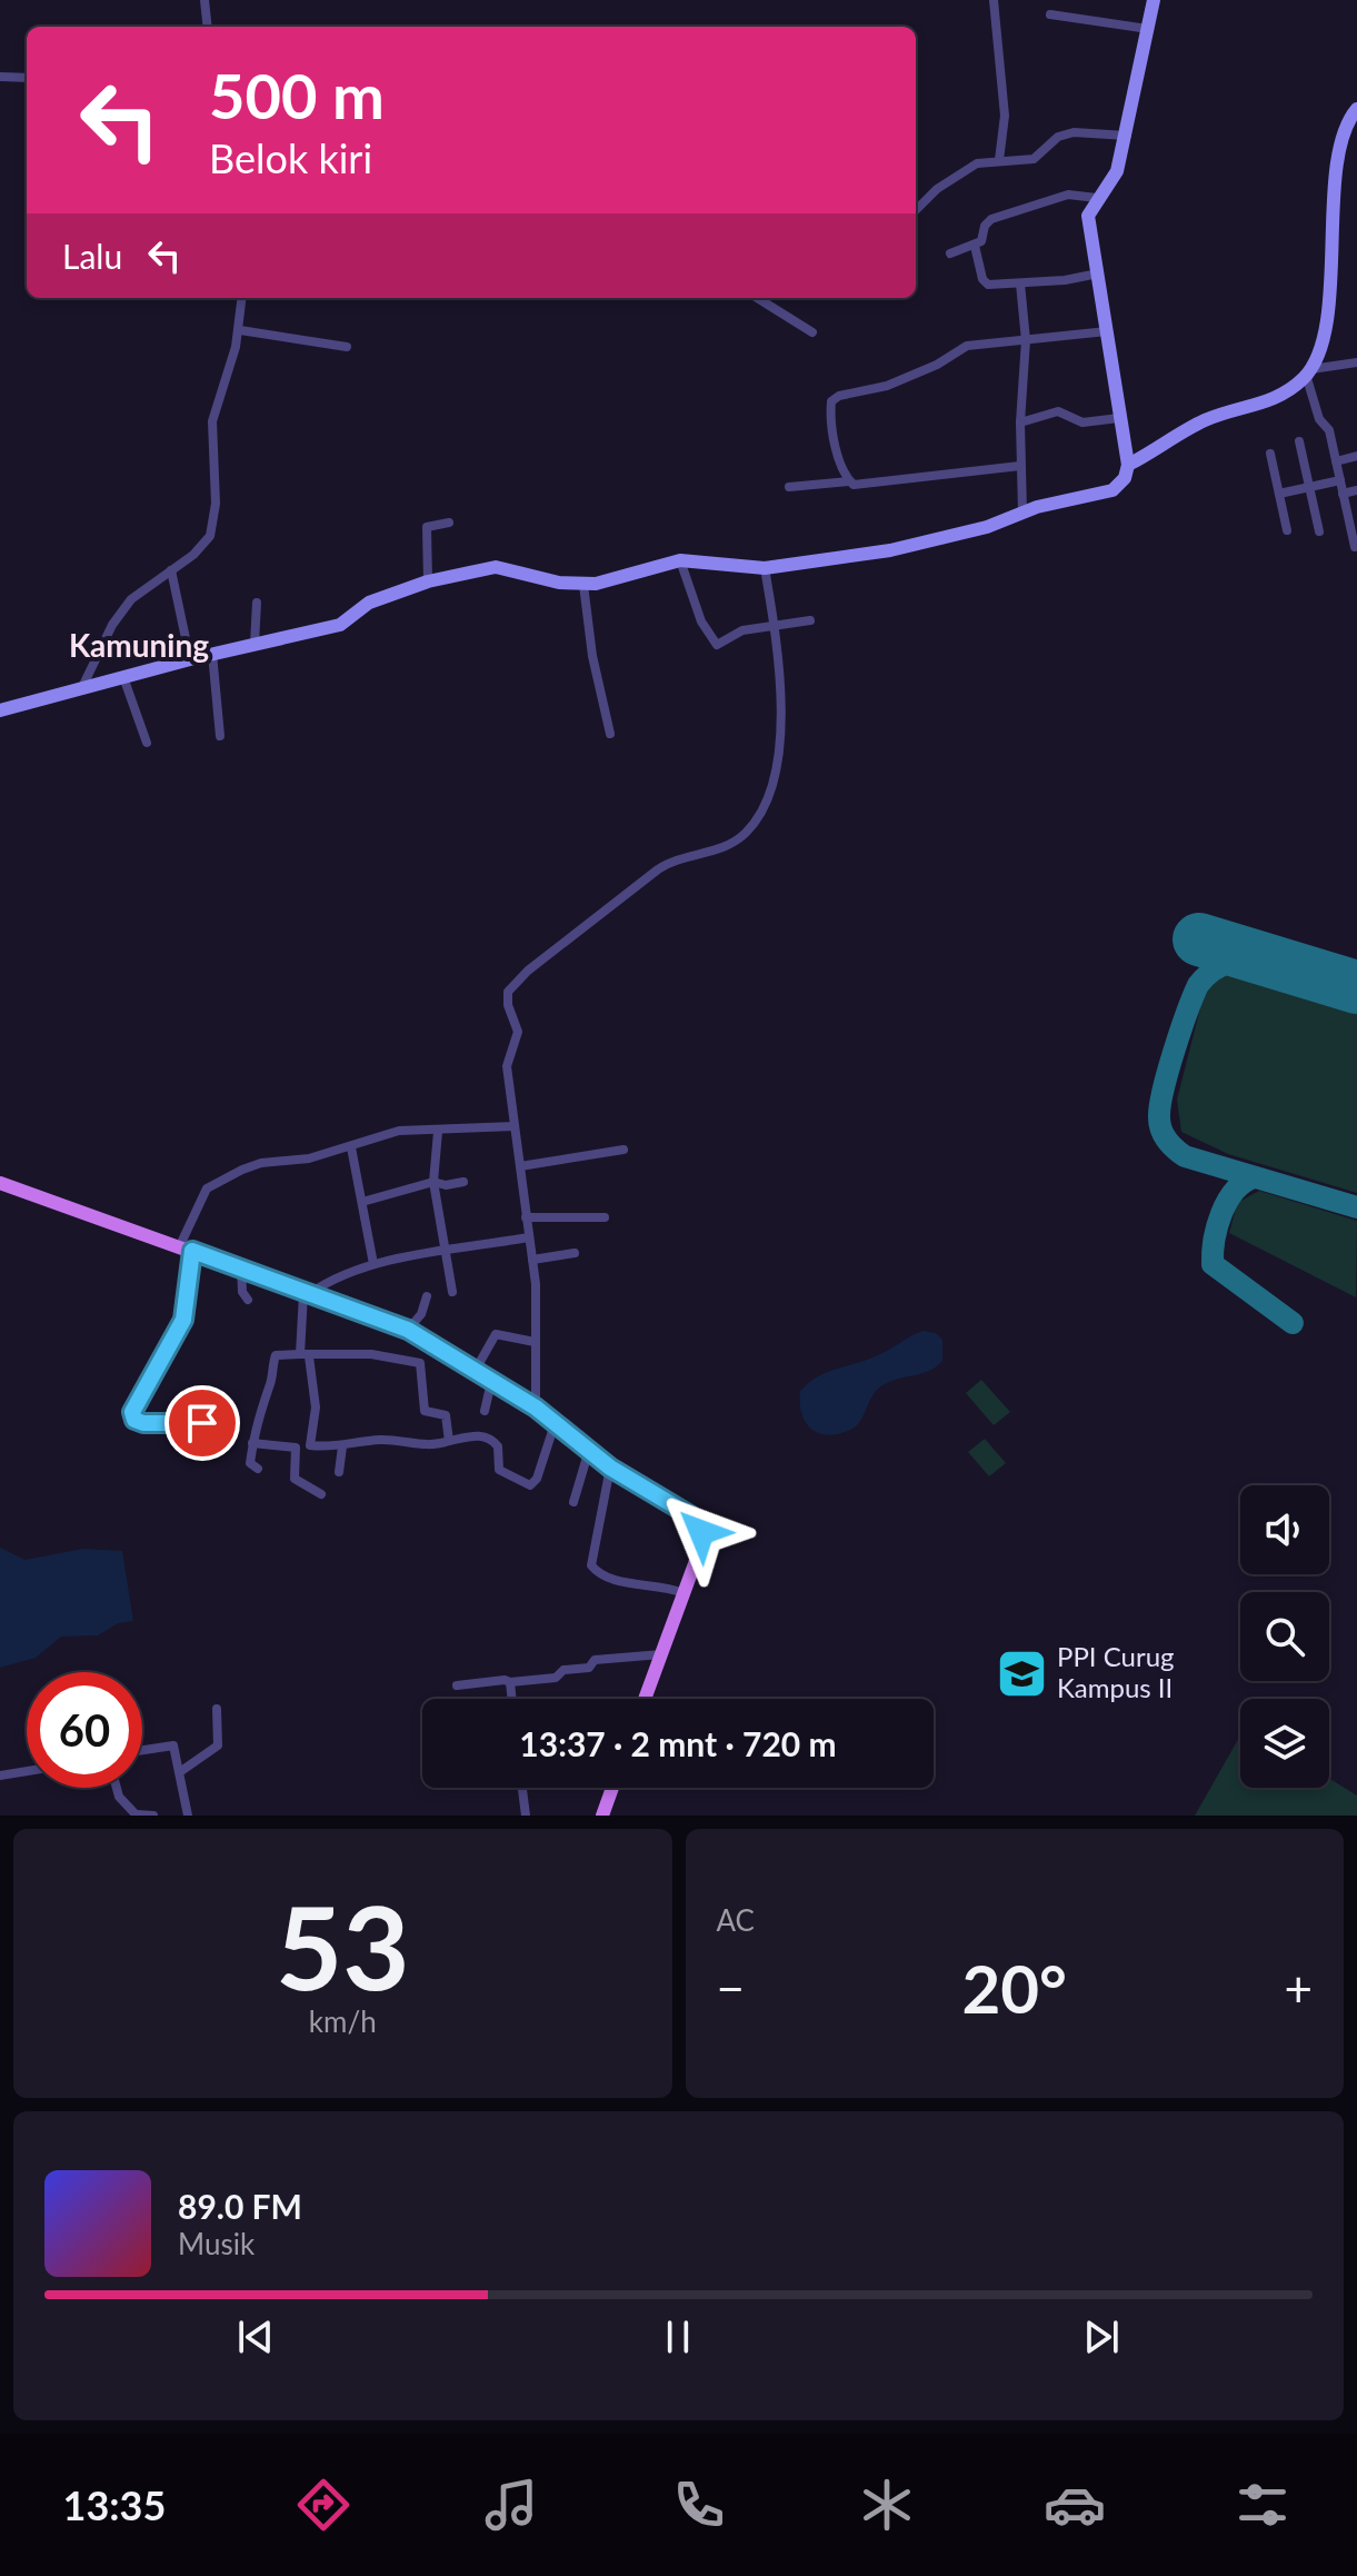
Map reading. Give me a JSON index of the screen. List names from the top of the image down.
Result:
{
  "districts": ["Kamuning"],
  "places": {
    "school or university": ["PPI Curug Kampus II"]
  },
  "page": {
    "turn": ["500 m", "Belok kiri"],
    "then": "Lalu",
    "limit": "60",
    "trip": "13:37 · 2 mnt · 720 m",
    "tile": [
      ["53", "km/h"],
      "AC"
    ],
    "heat": ["−", "20°", "+"],
    "song": ["89.0 FM", "Musik"],
    "tabs": "13:35"
  }
}
